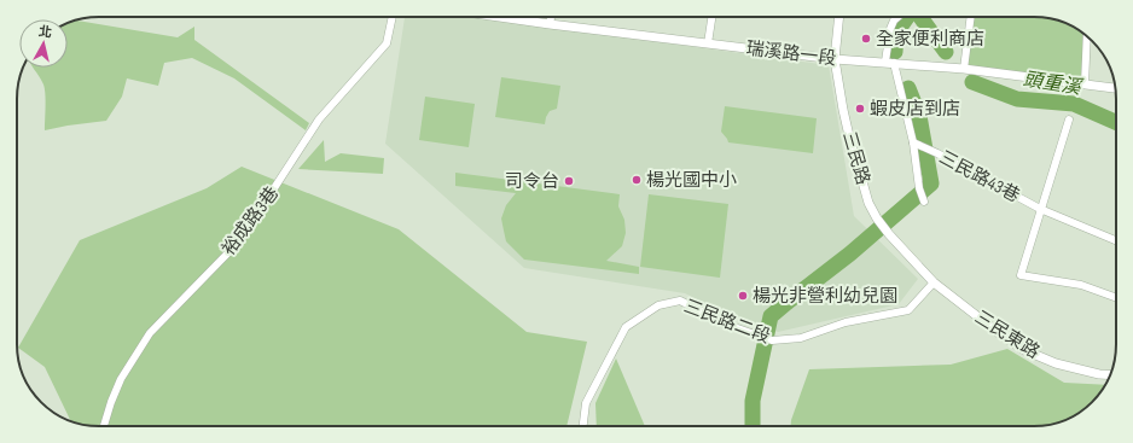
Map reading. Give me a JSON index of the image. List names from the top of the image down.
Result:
{
  "streets": {
    "street": [
      "瑞溪路一段",
      "三民路",
      "三民路43巷",
      "裕成路3巷",
      "三民路二段",
      "三民東路"
    ]
  },
  "crossings": [
    ["瑞溪路一段", "三民路"],
    ["三民路", "三民路二段"],
    ["三民路", "三民東路"],
    ["三民路二段", "三民東路"]
  ],
  "water": ["頭重溪"],
  "places": [
    "全家便利商店",
    "蝦皮店到店",
    "楊光國中小",
    "司令台",
    "楊光非營利幼兒園"
  ],
  "north": "top"
}
